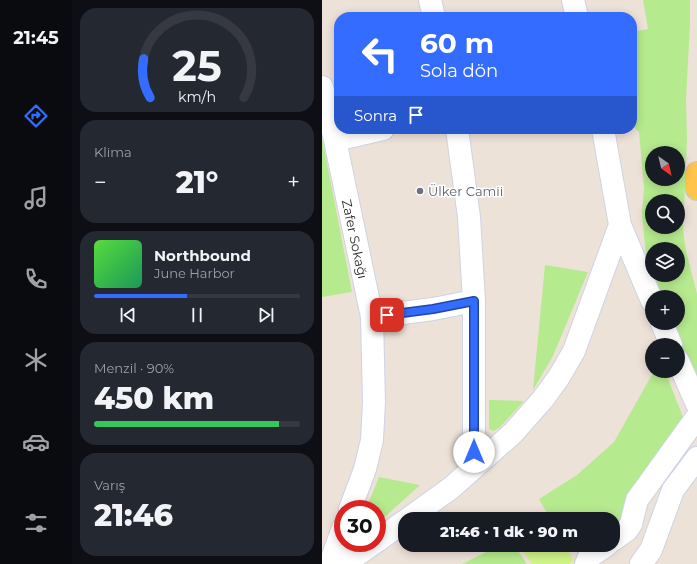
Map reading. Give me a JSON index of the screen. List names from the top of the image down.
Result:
{
  "streets": {
    "street": ["Zafer Sokağı"]
  },
  "places": ["Ülker Camii"],
  "north": "bottom right",
  "page": {
    "tabs": "21:45",
    "turn": ["60 m", "Sola dön"],
    "then": "Sonra",
    "tile": [
      "Klima",
      ["Menzil · 90%", "450 km"],
      ["Varış", "21:46"]
    ],
    "map_buttons": ["+", "−"],
    "heat": ["−", "21°", "+"],
    "song": ["Northbound", "June Harbor"],
    "limit": "30",
    "trip": "21:46 · 1 dk · 90 m",
    "gauge": ["25", "km/h"]
  }
}
